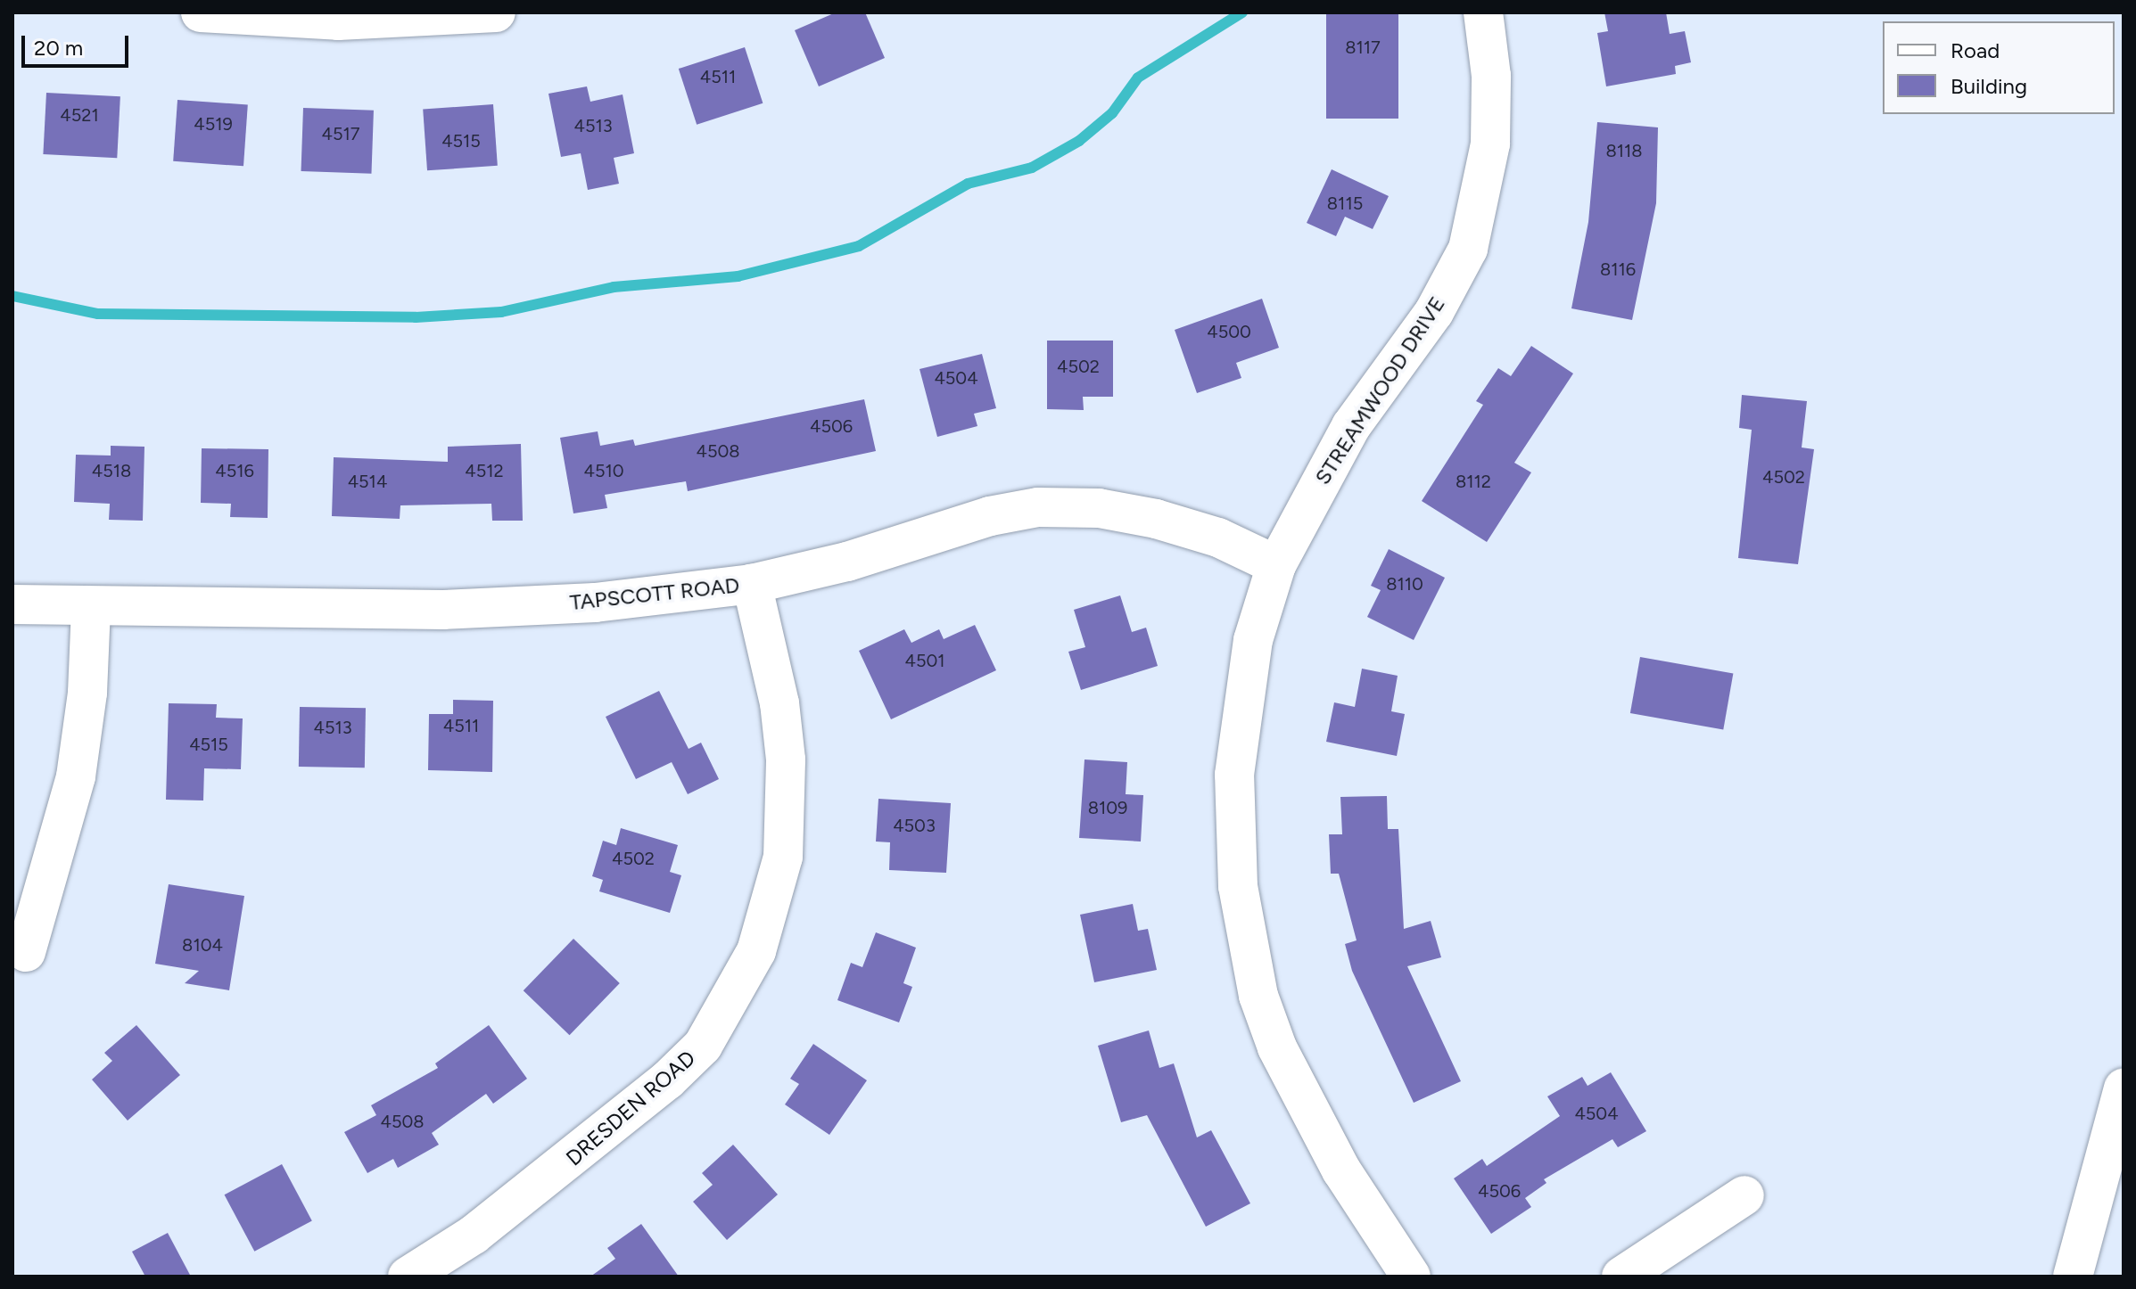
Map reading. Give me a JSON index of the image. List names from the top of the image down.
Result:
{
  "streets": {
    "main road": ["STREAMWOOD DRIVE", "TAPSCOTT ROAD", "DRESDEN ROAD"]
  },
  "crossings": [
    ["STREAMWOOD DRIVE", "TAPSCOTT ROAD"],
    ["TAPSCOTT ROAD", "DRESDEN ROAD"]
  ],
  "house_numbers": [
    "8117",
    "4511",
    "4521",
    "4519",
    "4513",
    "4517",
    "4515",
    "8118",
    "8115",
    "8116",
    "4500",
    "4502",
    "4504",
    "4506",
    "4508",
    "4518",
    "4516",
    "4512",
    "4510",
    "4502",
    "4514",
    "8112",
    "8110",
    "4501",
    "4511",
    "4513",
    "4515",
    "8109",
    "4503",
    "4502",
    "8104",
    "4504",
    "4508",
    "4506"
  ],
  "legend": ["Road", "Building"],
  "scale_bar": "20 m"
}
